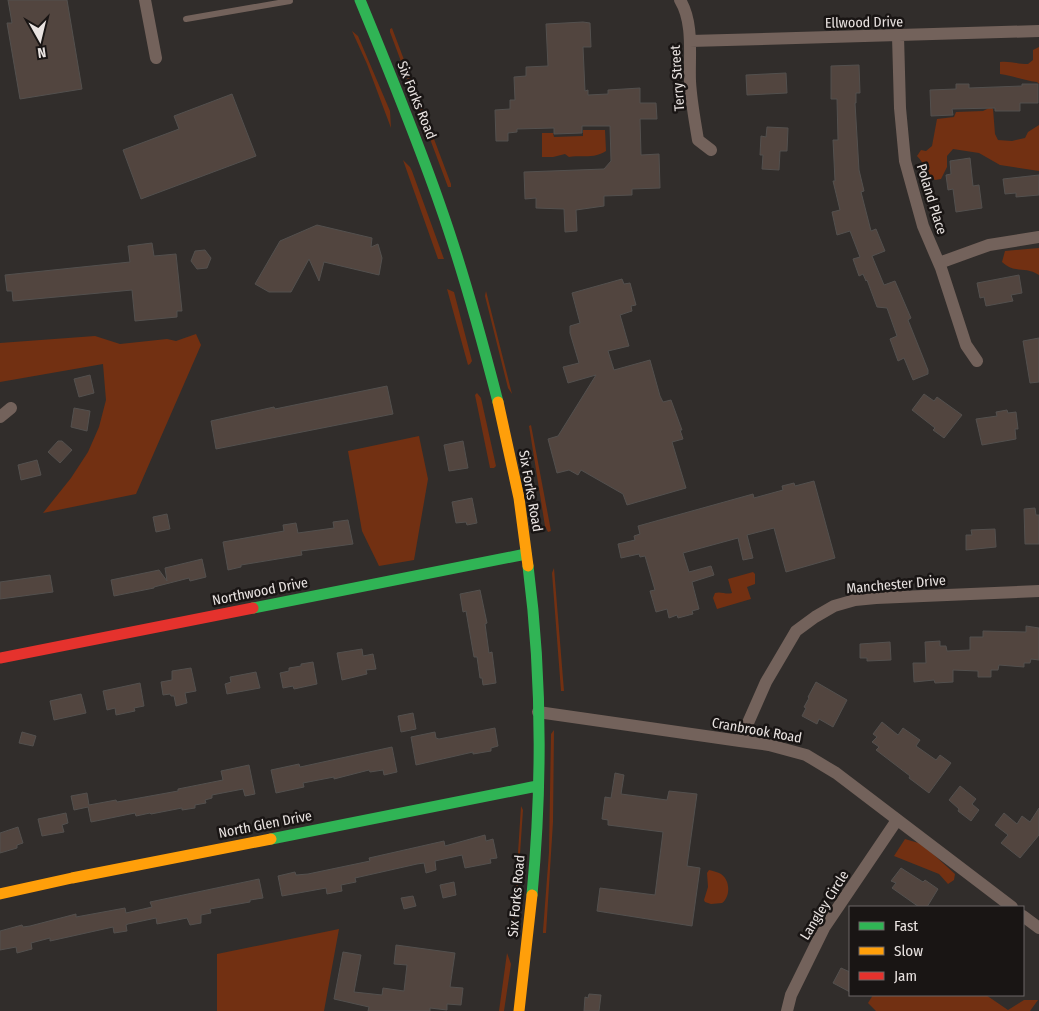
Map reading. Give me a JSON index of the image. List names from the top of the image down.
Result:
{
  "streets": {
    "street": [
      "Ellwood Drive",
      "Terry Street",
      "Six Forks Road",
      "Poland Place",
      "Manchester Drive",
      "Northwood Drive",
      "Cranbrook Road",
      "North Glen Drive",
      "Langley Circle"
    ]
  },
  "crossings": [
    ["Ellwood Drive", "Terry Street"],
    ["Ellwood Drive", "Poland Place"],
    ["Six Forks Road", "Northwood Drive"],
    ["Six Forks Road", "Cranbrook Road"],
    ["Six Forks Road", "North Glen Drive"],
    ["Manchester Drive", "Cranbrook Road"],
    ["Cranbrook Road", "Langley Circle"]
  ],
  "legend": ["Fast", "Slow", "Jam"],
  "north": "bottom"
}
